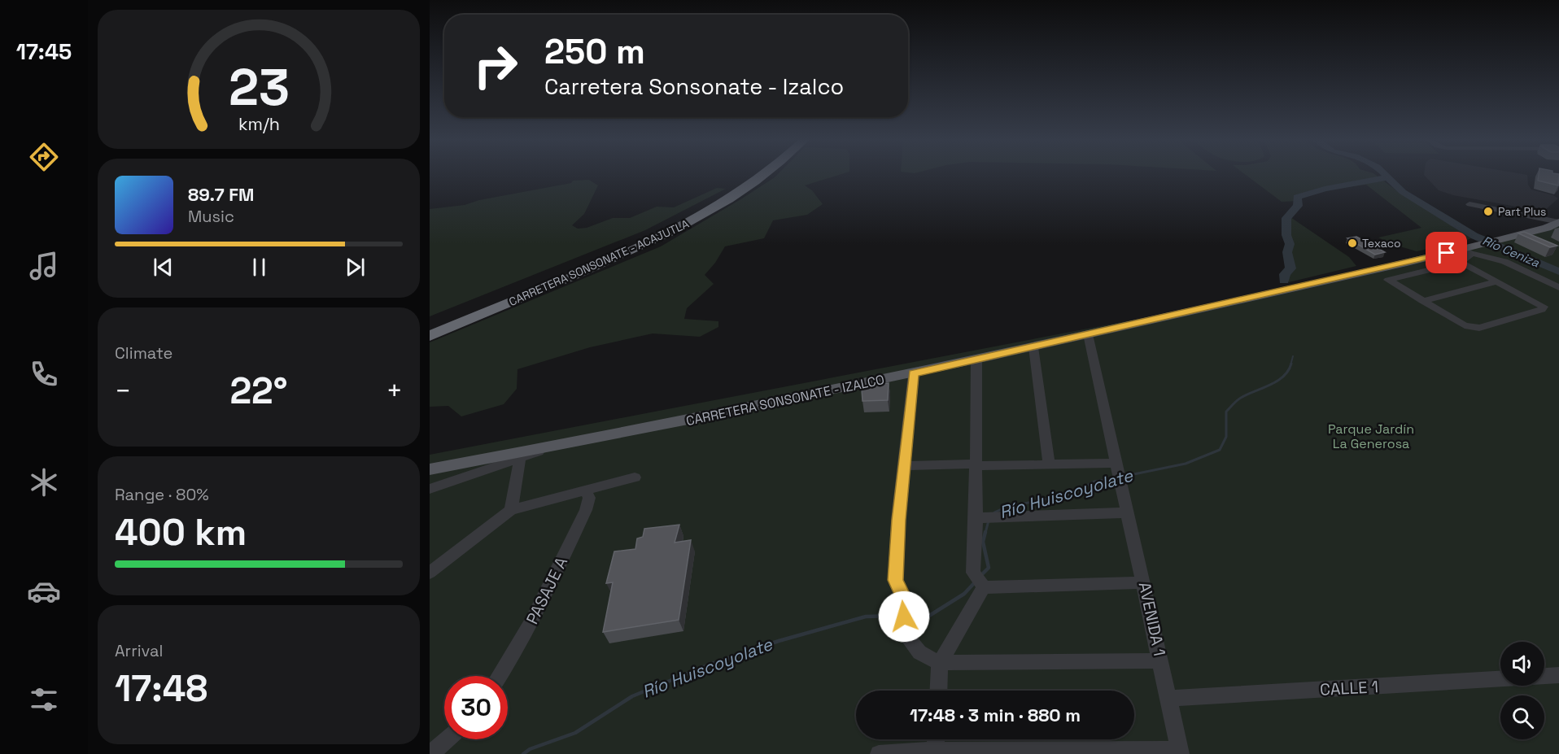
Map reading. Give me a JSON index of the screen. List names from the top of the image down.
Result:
{
  "streets": {
    "highway": ["CARRETERA SONSONATE - ACAJUTLA"],
    "main road": ["CARRETERA SONSONATE - IZALCO"],
    "street": ["PASAJE A", "AVENIDA 1", "CALLE 1"]
  },
  "crossings": [
    ["CARRETERA SONSONATE - IZALCO", "AVENIDA 1"],
    ["AVENIDA 1", "CALLE 1"]
  ],
  "water": ["Río Ceniza", "Río Huiscoyolate"],
  "parks": ["Parque Jardín La Generosa"],
  "places": ["Part Plus", "Texaco"],
  "page": {
    "tabs": "17:45",
    "turn": ["250 m", "Carretera Sonsonate - Izalco"],
    "song": ["89.7 FM", "Music"],
    "tile": [
      "Climate",
      ["Range · 80%", "400 km"],
      ["Arrival", "17:48"]
    ],
    "heat": ["−", "22°", "+"],
    "limit": "30",
    "trip": "17:48 · 3 min · 880 m",
    "gauge": ["23", "km/h"]
  }
}
